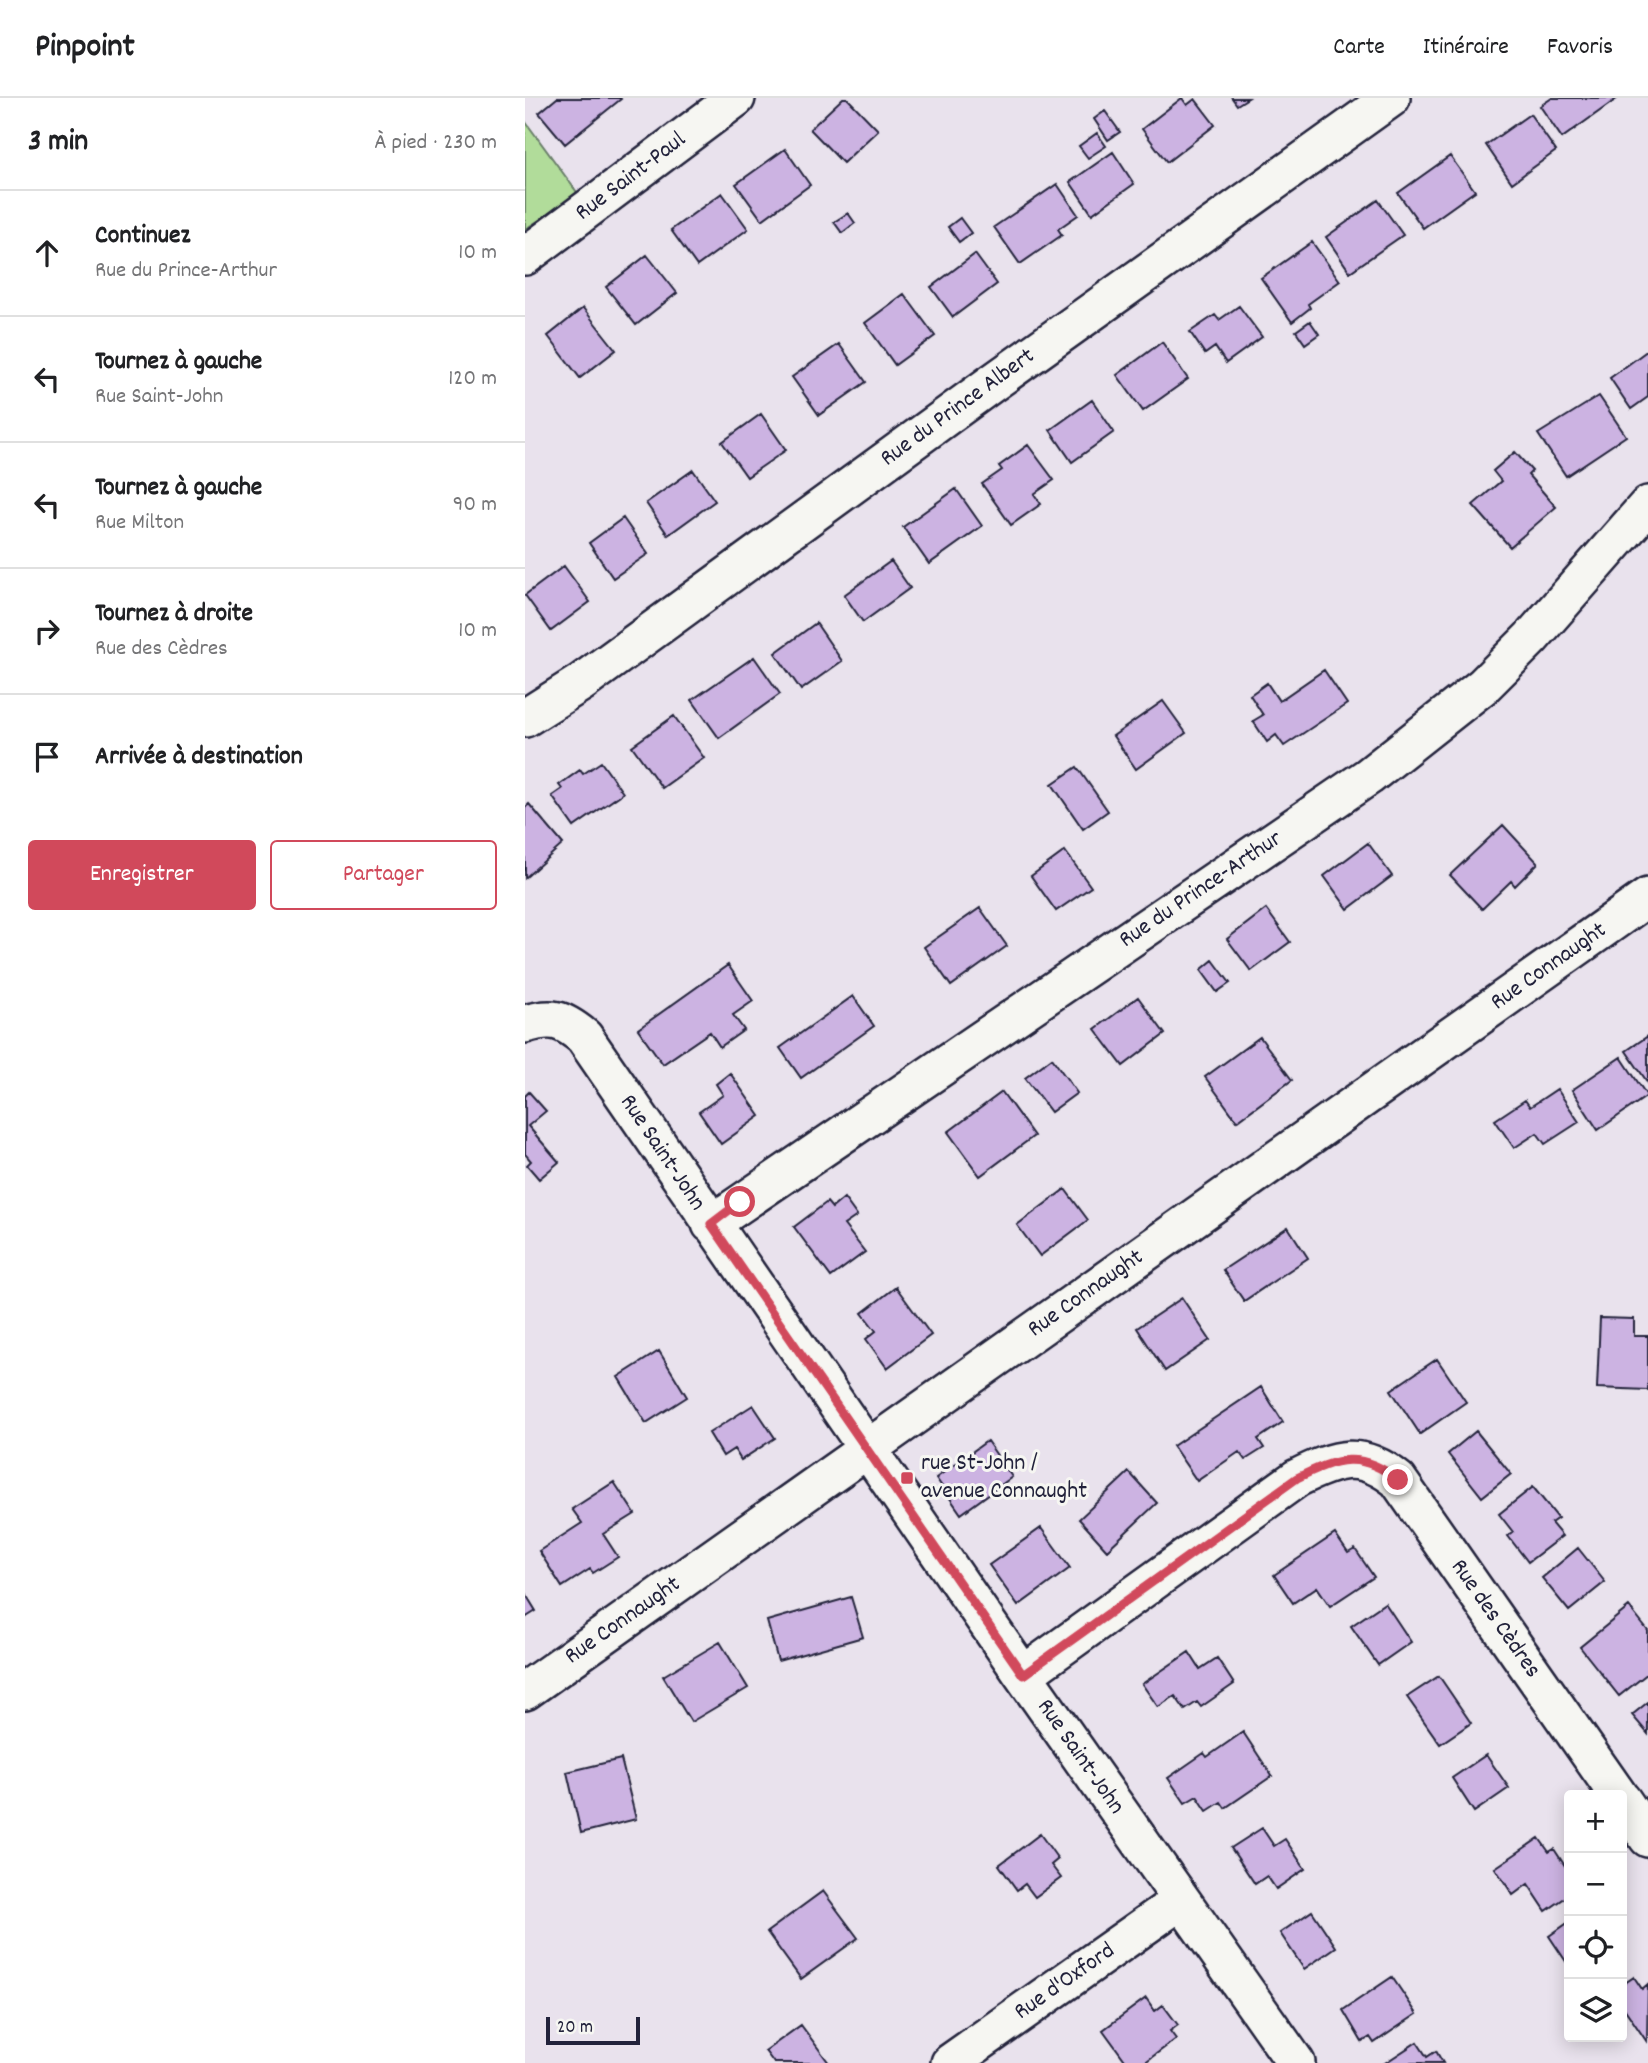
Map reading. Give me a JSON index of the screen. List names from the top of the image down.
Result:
{
  "streets": {
    "street": [
      "Rue Saint-Paul",
      "Rue du Prince Albert",
      "Rue du Prince-Arthur",
      "Rue Connaught",
      "Rue Saint-John",
      "Rue des Cèdres",
      "Rue d'Oxford"
    ]
  },
  "crossings": [
    ["Rue du Prince-Arthur", "Rue Saint-John"],
    ["Rue Connaught", "Rue Saint-John"],
    ["Rue Saint-John", "Rue des Cèdres"],
    ["Rue Saint-John", "Rue d'Oxford"]
  ],
  "places": {
    "transit": ["rue St-John / avenue Connaught"]
  },
  "scale_bar": "20 m",
  "page": {
    "header": "Pinpoint",
    "nav": ["Carte", "Itinéraire", "Favoris"],
    "heading": ["3 min", "À pied · 230 m"],
    "list": [
      ["Continuez", "Rue du Prince-Arthur", "10 m"],
      ["Tournez à gauche", "Rue Saint-John", "120 m"],
      ["Tournez à gauche", "Rue Milton", "90 m"],
      ["Tournez à droite", "Rue des Cèdres", "10 m"],
      "Arrivée à destination"
    ],
    "buttons": ["Enregistrer", "Partager"],
    "map_buttons": ["+", "−"],
    "scale": "20 m"
  }
}
